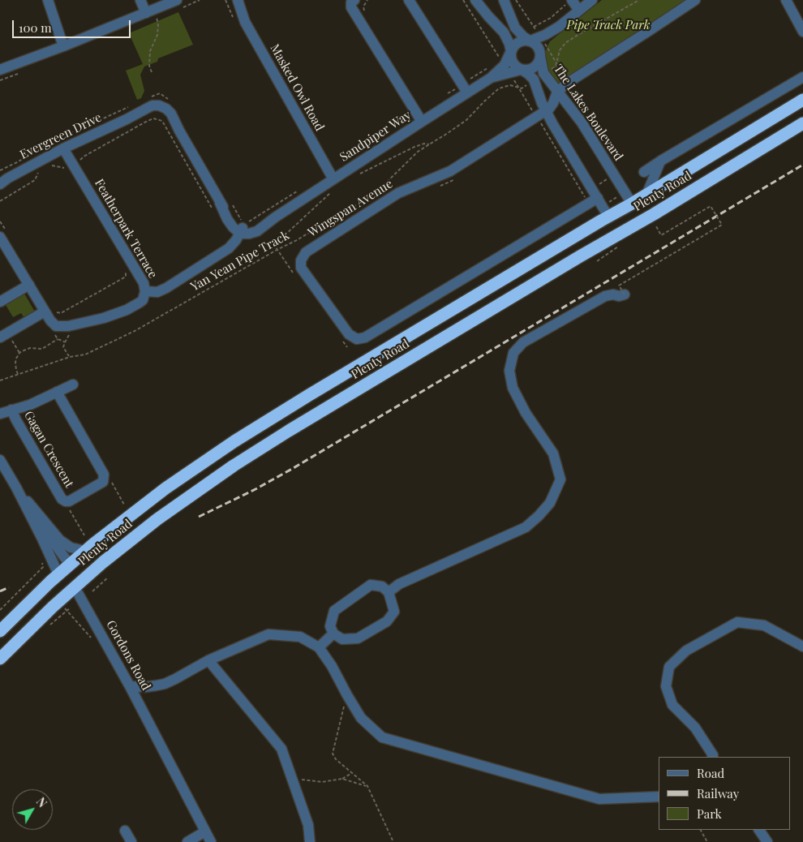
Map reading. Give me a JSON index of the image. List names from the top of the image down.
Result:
{
  "streets": {
    "highway": ["Plenty Road", "Gordons Road"],
    "street": [
      "Masked Owl Road",
      "The Lakes Boulevard",
      "Evergreen Drive",
      "Sandpiper Way",
      "Wingspan Avenue",
      "Featherpark Terrace",
      "Gagan Crescent"
    ],
    "path": ["Yan Yean Pipe Track"]
  },
  "crossings": [
    ["Masked Owl Road", "Sandpiper Way"],
    ["The Lakes Boulevard", "Sandpiper Way"],
    ["The Lakes Boulevard", "Plenty Road"],
    ["Evergreen Drive", "Featherpark Terrace"],
    ["Plenty Road", "Gordons Road"]
  ],
  "parks": ["Pipe Track Park"],
  "legend": ["Road", "Railway", "Park"],
  "scale_bar": "100 m",
  "north": "top right"
}
